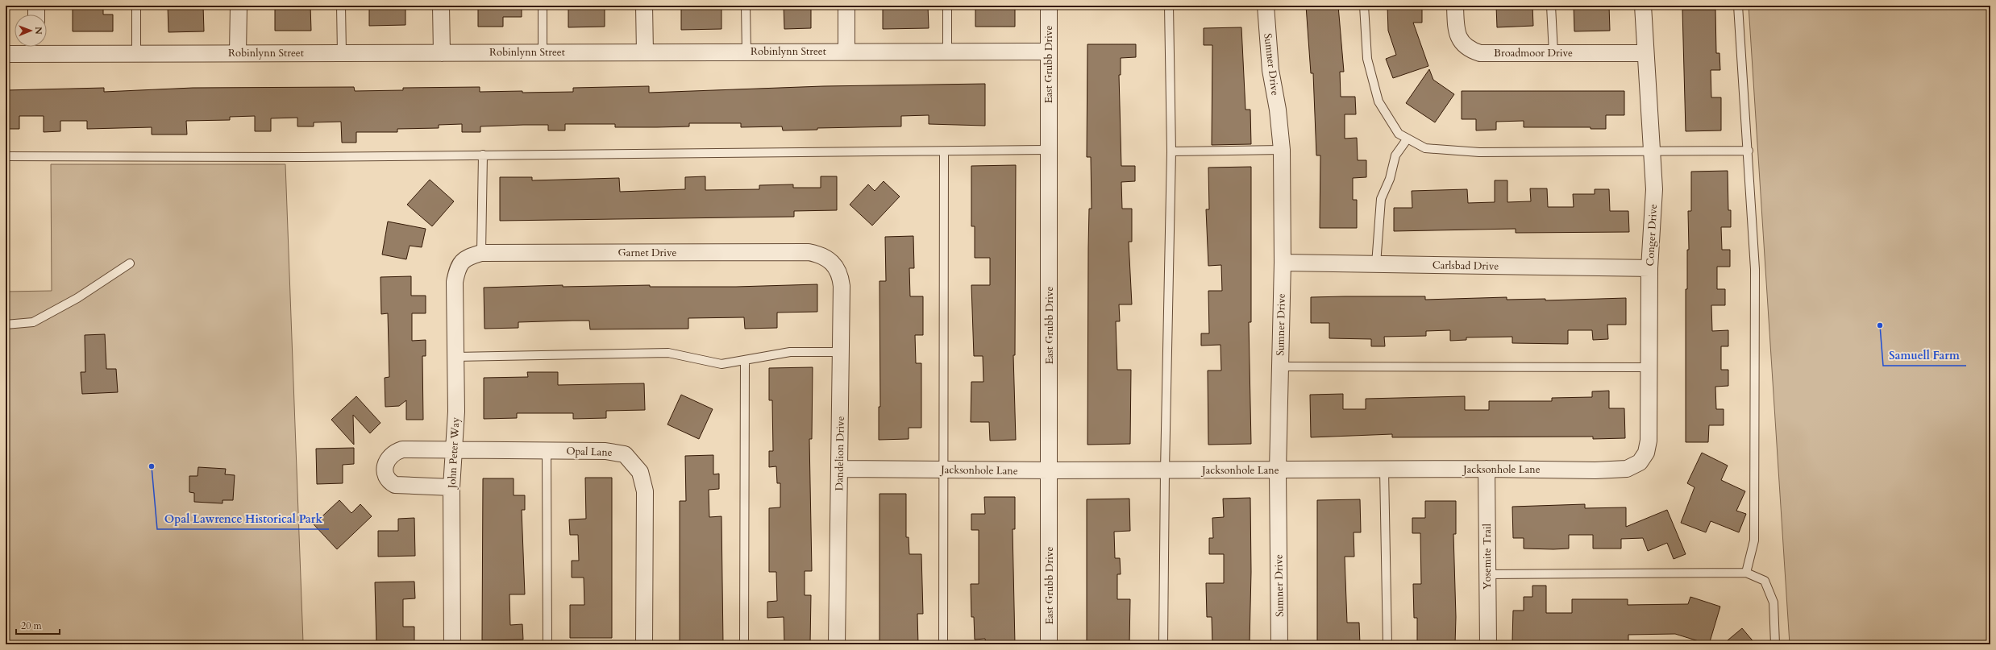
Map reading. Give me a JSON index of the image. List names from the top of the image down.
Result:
{
  "streets": {
    "street": [
      "Robinlynn Street",
      "Broadmoor Drive",
      "East Grubb Drive",
      "Sumner Drive",
      "Conger Drive",
      "Garnet Drive",
      "Carlsbad Drive",
      "Opal Lane",
      "John Peter Way",
      "Dandelion Drive",
      "Jacksonhole Lane",
      "Yosemite Trail"
    ]
  },
  "crossings": [
    ["Robinlynn Street", "East Grubb Drive"],
    ["Broadmoor Drive", "Conger Drive"],
    ["East Grubb Drive", "Jacksonhole Lane"],
    ["Sumner Drive", "Carlsbad Drive"],
    ["Sumner Drive", "Jacksonhole Lane"],
    ["Conger Drive", "Carlsbad Drive"],
    ["Conger Drive", "Jacksonhole Lane"],
    ["Garnet Drive", "John Peter Way"],
    ["Garnet Drive", "Dandelion Drive"],
    ["Opal Lane", "John Peter Way"],
    ["Dandelion Drive", "Jacksonhole Lane"],
    ["Jacksonhole Lane", "Yosemite Trail"]
  ],
  "places": ["Samuell Farm", "Opal Lawrence Historical Park"],
  "scale_bar": "20 m",
  "north": "right"
}
